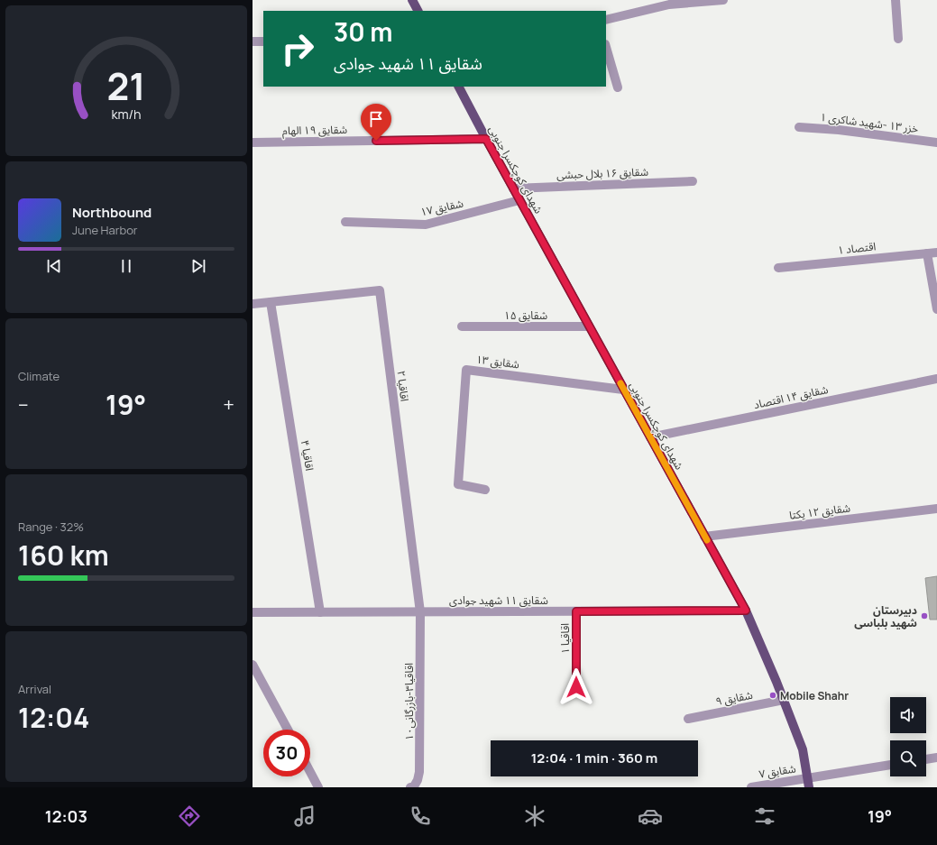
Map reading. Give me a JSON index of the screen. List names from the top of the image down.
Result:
{
  "streets": {
    "main road": ["شهدای کوچکسرا جنوبی"],
    "street": [
      "خزر ۱۳ -شهید شاکری ۱",
      "شقایق ۱۹ الهام",
      "شقایق ۱۶ بلال حبشی",
      "شقایق ۱۷",
      "اقتصاد ۱",
      "شقایق ۱۵",
      "شقایق ۱۳",
      "اقاقیا ۲",
      "شقایق ۱۴ اقتصاد",
      "اقاقیا ۴",
      "شقایق ۱۲ یکتا",
      "شقایق ۱۱ شهید جوادی",
      "اقاقیا ۱",
      "شقایق ۹",
      "اقاقیا۳-بازرگانی۱۰",
      "شقایق ۷"
    ]
  },
  "crossings": [
    ["شقایق ۱۹ الهام", "شهدای کوچکسرا جنوبی"],
    ["شهدای کوچکسرا جنوبی", "شقایق ۱۶ بلال حبشی"],
    ["شهدای کوچکسرا جنوبی", "شقایق ۱۷"],
    ["شهدای کوچکسرا جنوبی", "شقایق ۱۵"],
    ["شهدای کوچکسرا جنوبی", "شقایق ۱۳"],
    ["شهدای کوچکسرا جنوبی", "شقایق ۱۴ اقتصاد"],
    ["شهدای کوچکسرا جنوبی", "شقایق ۱۲ یکتا"],
    ["شهدای کوچکسرا جنوبی", "شقایق ۱۱ شهید جوادی"],
    ["شهدای کوچکسرا جنوبی", "شقایق ۹"],
    ["شهدای کوچکسرا جنوبی", "شقایق ۷"],
    ["اقاقیا ۲", "اقاقیا ۴"],
    ["اقاقیا ۲", "شقایق ۱۱ شهید جوادی"],
    ["اقاقیا ۲", "اقاقیا۳-بازرگانی۱۰"],
    ["اقاقیا ۴", "شقایق ۱۱ شهید جوادی"],
    ["شقایق ۱۱ شهید جوادی", "اقاقیا ۱"],
    ["شقایق ۱۱ شهید جوادی", "اقاقیا۳-بازرگانی۱۰"]
  ],
  "places": ["دبیرستان شهید بلباسی", "Mobile Shahr"],
  "page": {
    "turn": ["30 m", "شقایق ۱۱ شهید جوادی"],
    "song": ["Northbound", "June Harbor"],
    "tile": [
      "Climate",
      ["Range · 32%", "160 km"],
      ["Arrival", "12:04"]
    ],
    "heat": ["−", "19°", "+"],
    "limit": "30",
    "trip": "12:04 · 1 min · 360 m",
    "tabs": ["12:03", "19°"],
    "gauge": ["21", "km/h"]
  }
}
